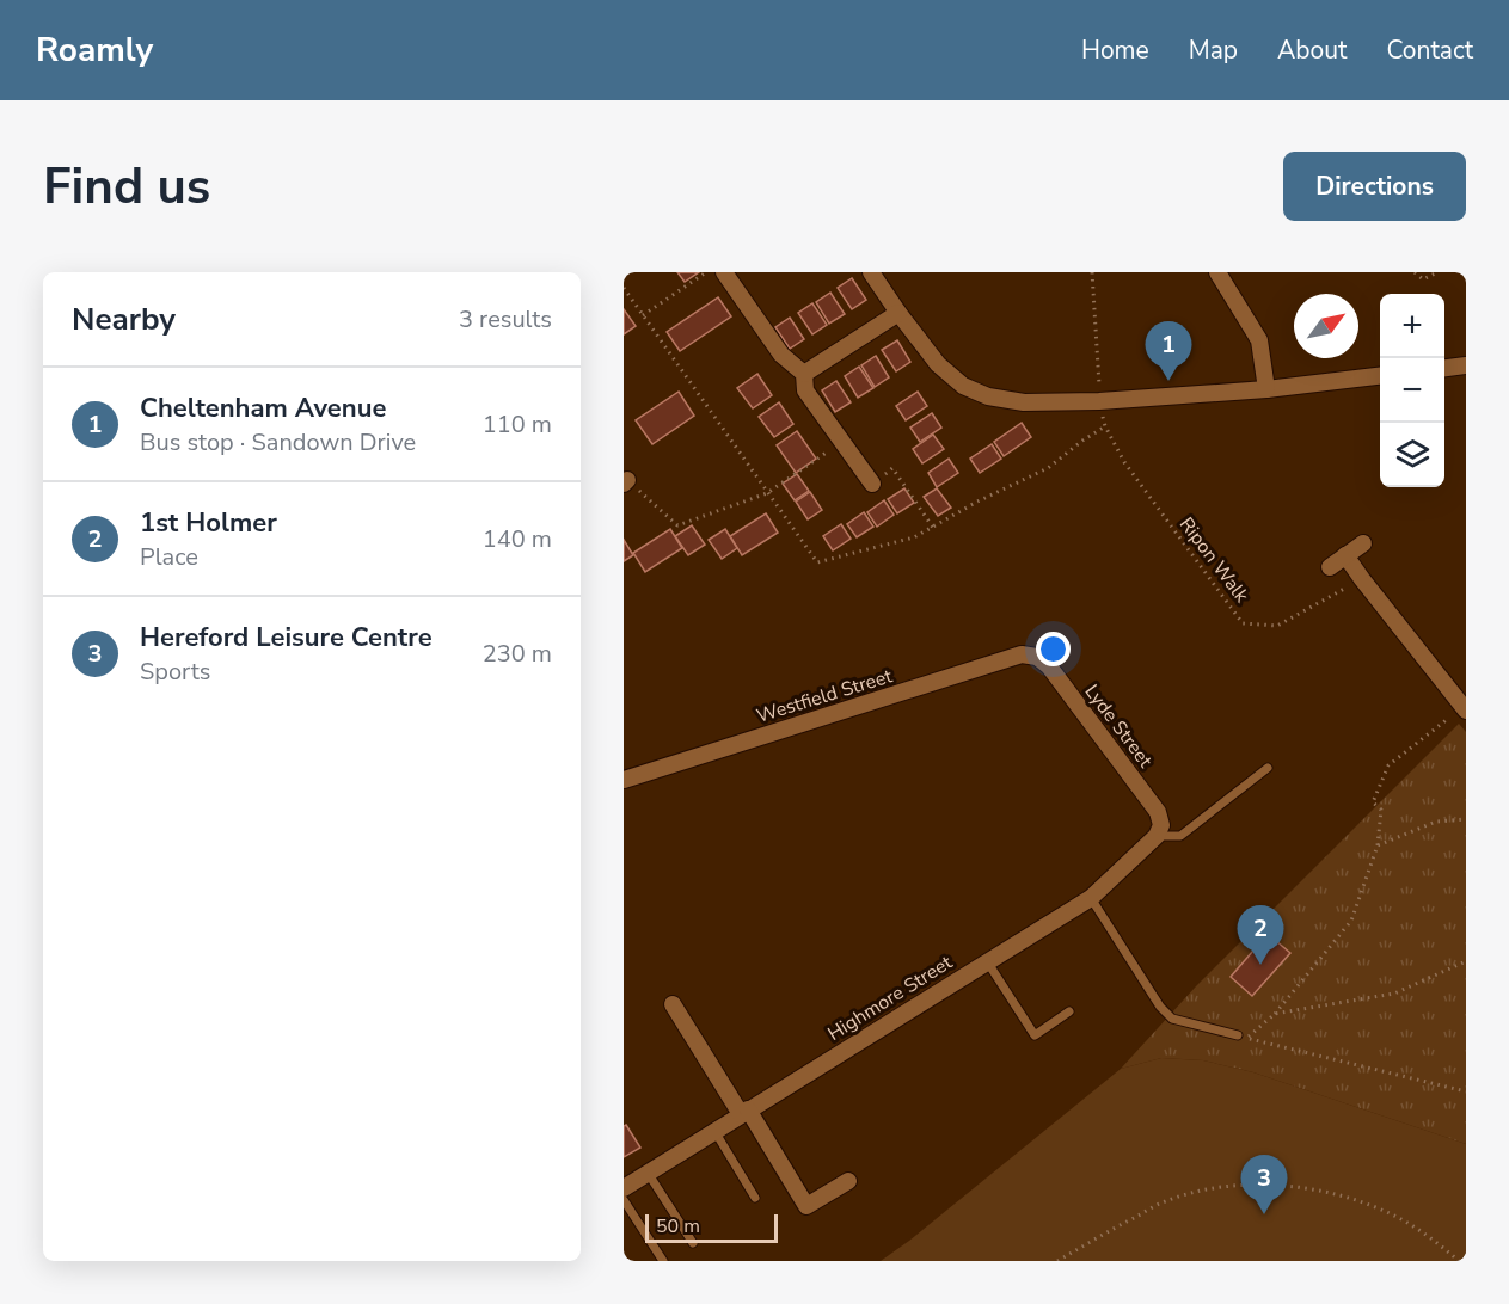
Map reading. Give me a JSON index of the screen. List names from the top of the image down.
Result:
{
  "streets": {
    "street": ["Westfield Street", "Lyde Street", "Highmore Street"],
    "path": ["Ripon Walk"]
  },
  "crossings": [
    ["Westfield Street", "Lyde Street"],
    ["Lyde Street", "Highmore Street"]
  ],
  "scale_bar": "50 m",
  "north": "top right",
  "page": {
    "header": "Roamly",
    "nav": [
      "Home",
      "Map",
      "About",
      "Contact"
    ],
    "buttons": "Directions",
    "title": "Find us",
    "heading": ["Nearby", "3 results"],
    "map_buttons": ["+", "−"],
    "pins": ["1", "2", "3"],
    "list": [
      {
        "mark": "1",
        "name": "Cheltenham Avenue",
        "note": "Bus stop · Sandown Drive",
        "value": "110 m"
      },
      {
        "mark": "2",
        "name": "1st Holmer",
        "note": "Place",
        "value": "140 m"
      },
      {
        "mark": "3",
        "name": "Hereford Leisure Centre",
        "note": "Sports",
        "value": "230 m"
      }
    ],
    "scale": "50 m"
  }
}
